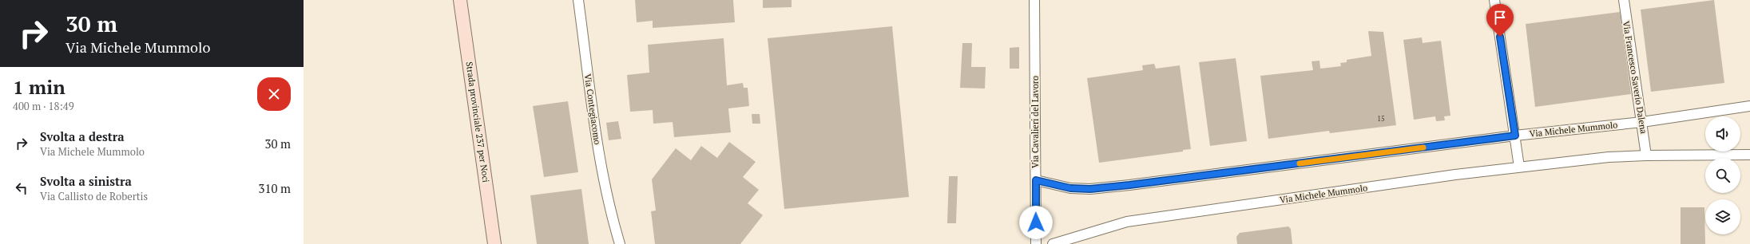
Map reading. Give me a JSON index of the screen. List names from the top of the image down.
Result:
{
  "streets": {
    "main road": ["Strada provinciale 237 per Noci"],
    "street": [
      "Via Francesco Saverio Dalena",
      "Via Contegiacomo",
      "Via Cavalieri del Lavoro",
      "Via Michele Mummolo"
    ]
  },
  "crossings": [
    ["Via Francesco Saverio Dalena", "Via Michele Mummolo"],
    ["Via Cavalieri del Lavoro", "Via Michele Mummolo"]
  ],
  "house_numbers": ["15"],
  "page": {
    "turn": ["30 m", "Via Michele Mummolo"],
    "heading": ["1 min", "400 m · 18:49"],
    "list": [
      {
        "name": "Svolta a destra",
        "note": "Via Michele Mummolo",
        "value": "30 m"
      },
      {
        "name": "Svolta a sinistra",
        "note": "Via Callisto de Robertis",
        "value": "310 m"
      }
    ]
  }
}
